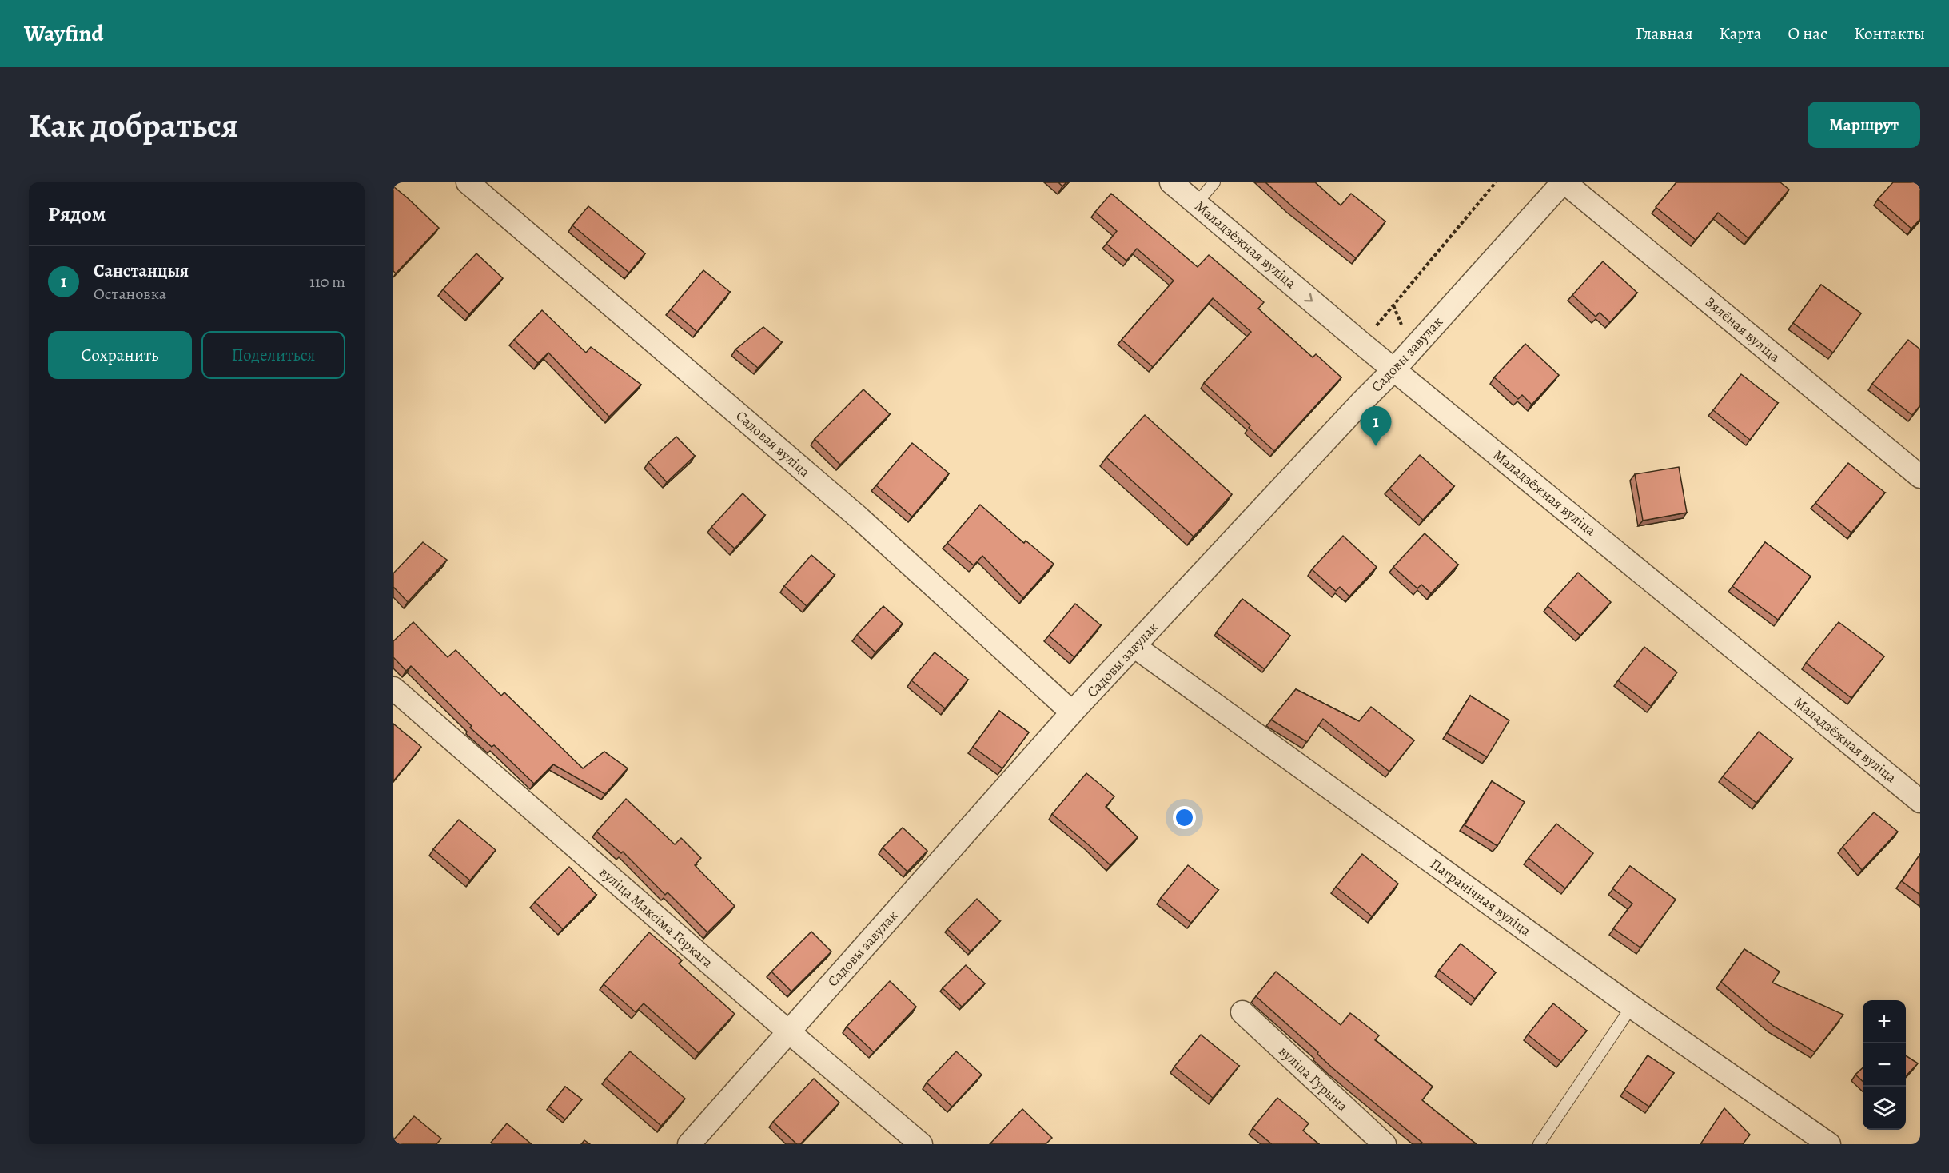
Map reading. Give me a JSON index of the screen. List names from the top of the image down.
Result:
{
  "streets": {
    "street": [
      "Маладзёжная вуліца",
      "Зялёная вуліца",
      "Садовы завулак",
      "Садовая вуліца",
      "Пагранічная вуліца",
      "вуліца Максіма Горкага",
      "вуліца Гурына"
    ]
  },
  "crossings": [
    ["Маладзёжная вуліца", "Садовы завулак"],
    ["Зялёная вуліца", "Садовы завулак"],
    ["Садовы завулак", "Садовая вуліца"],
    ["Садовы завулак", "Пагранічная вуліца"],
    ["Садовы завулак", "вуліца Максіма Горкага"]
  ],
  "page": {
    "header": "Wayfind",
    "nav": [
      "Главная",
      "Карта",
      "О нас",
      "Контакты"
    ],
    "buttons": [
      "Маршрут",
      ["Сохранить", "Поделиться"]
    ],
    "title": "Как добраться",
    "heading": "Рядом",
    "list": [
      {
        "mark": "1",
        "name": "Санстанцыя",
        "note": "Остановка",
        "value": "110 m"
      }
    ],
    "pins": "1",
    "map_buttons": ["+", "−"]
  }
}
